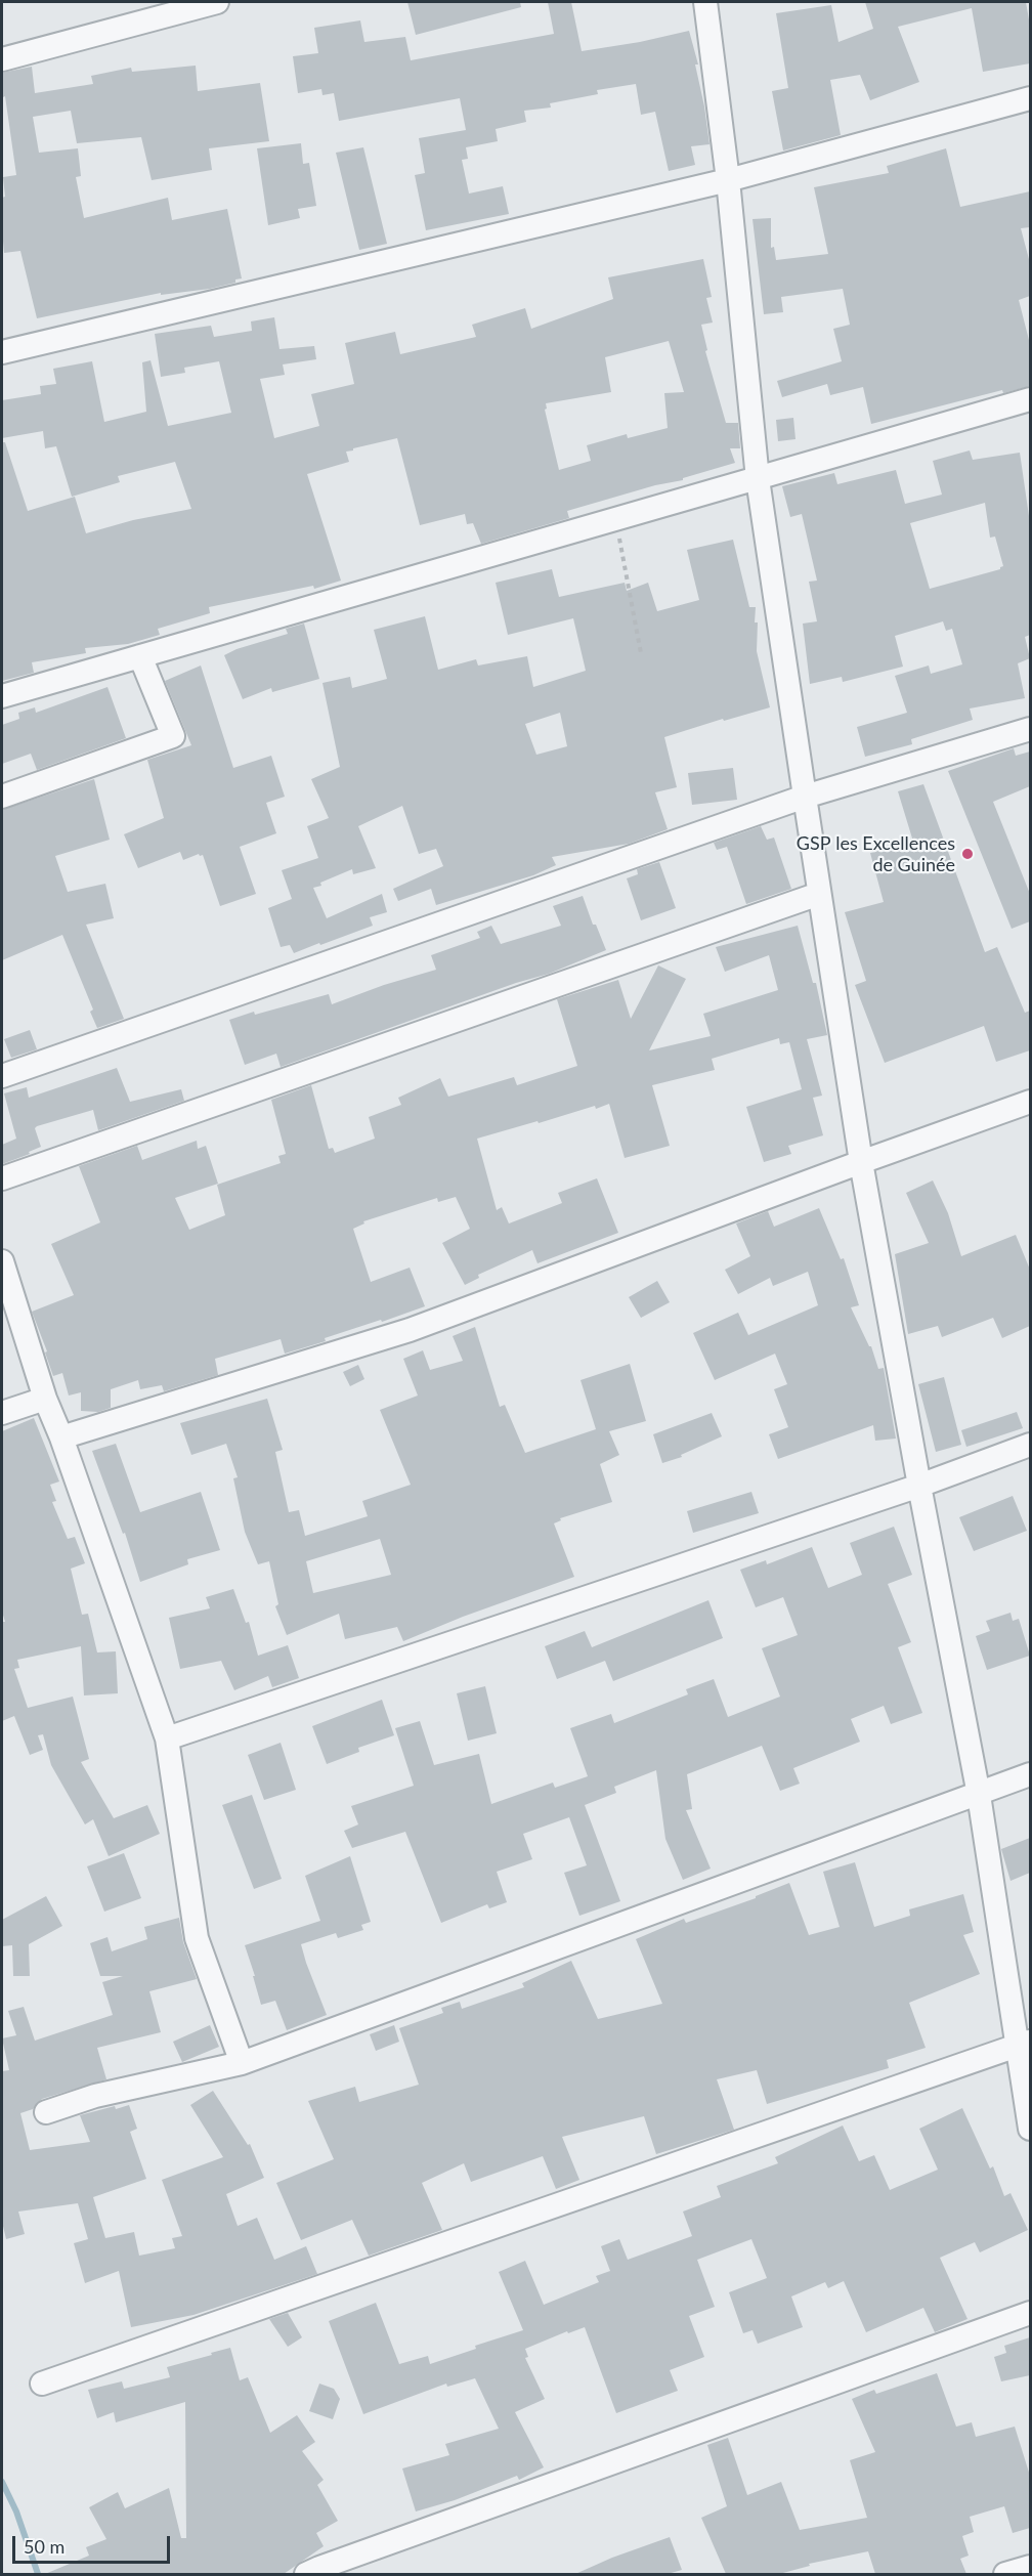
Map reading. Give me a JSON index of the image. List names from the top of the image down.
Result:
{
  "places": ["GSP les Excellences de Guinée"],
  "scale_bar": "50 m"
}
